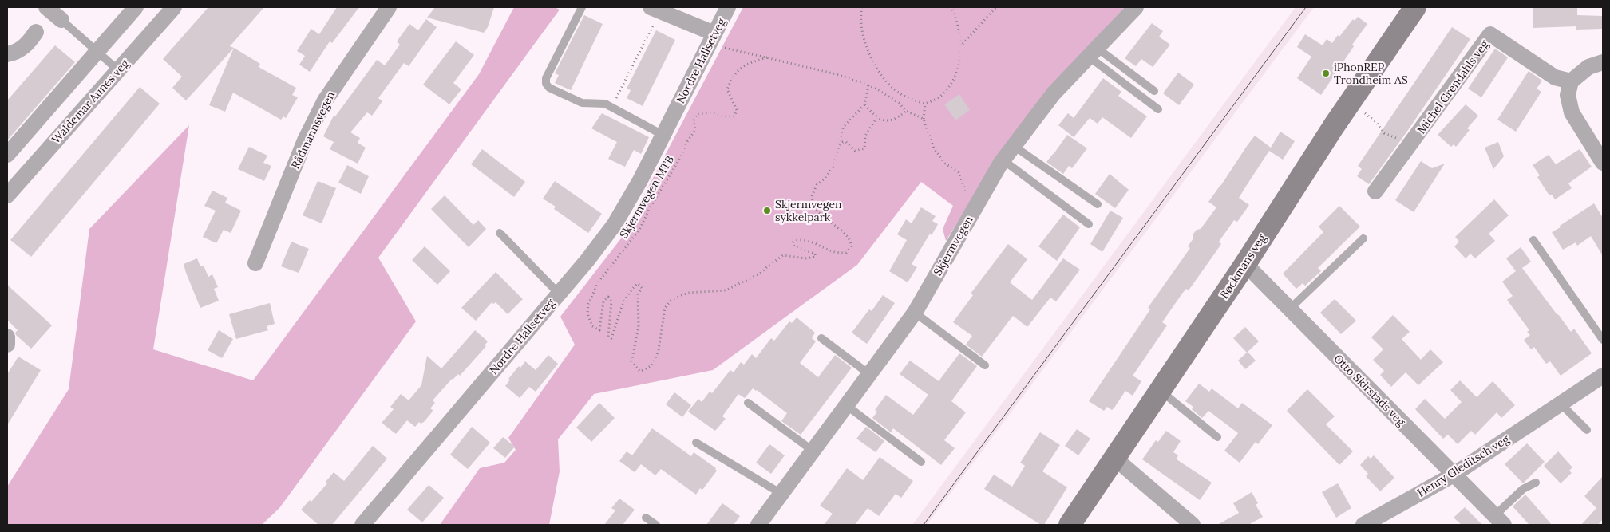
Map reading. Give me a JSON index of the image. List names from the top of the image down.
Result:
{
  "streets": {
    "main road": ["Bøckmans veg"],
    "street": [
      "Nordre Hallsetveg",
      "Michel Grendahls veg",
      "Waldemar Aunes veg",
      "Rådmannsvegen",
      "Skjermvegen",
      "Otto Skirstads veg",
      "Henry Gleditsch veg"
    ],
    "path": ["Skjermvegen MTB"]
  },
  "crossings": [
    ["Bøckmans veg", "Otto Skirstads veg"],
    ["Otto Skirstads veg", "Henry Gleditsch veg"]
  ],
  "places": ["iPhonREP Trondheim AS", "Skjermvegen sykkelpark"]
}
